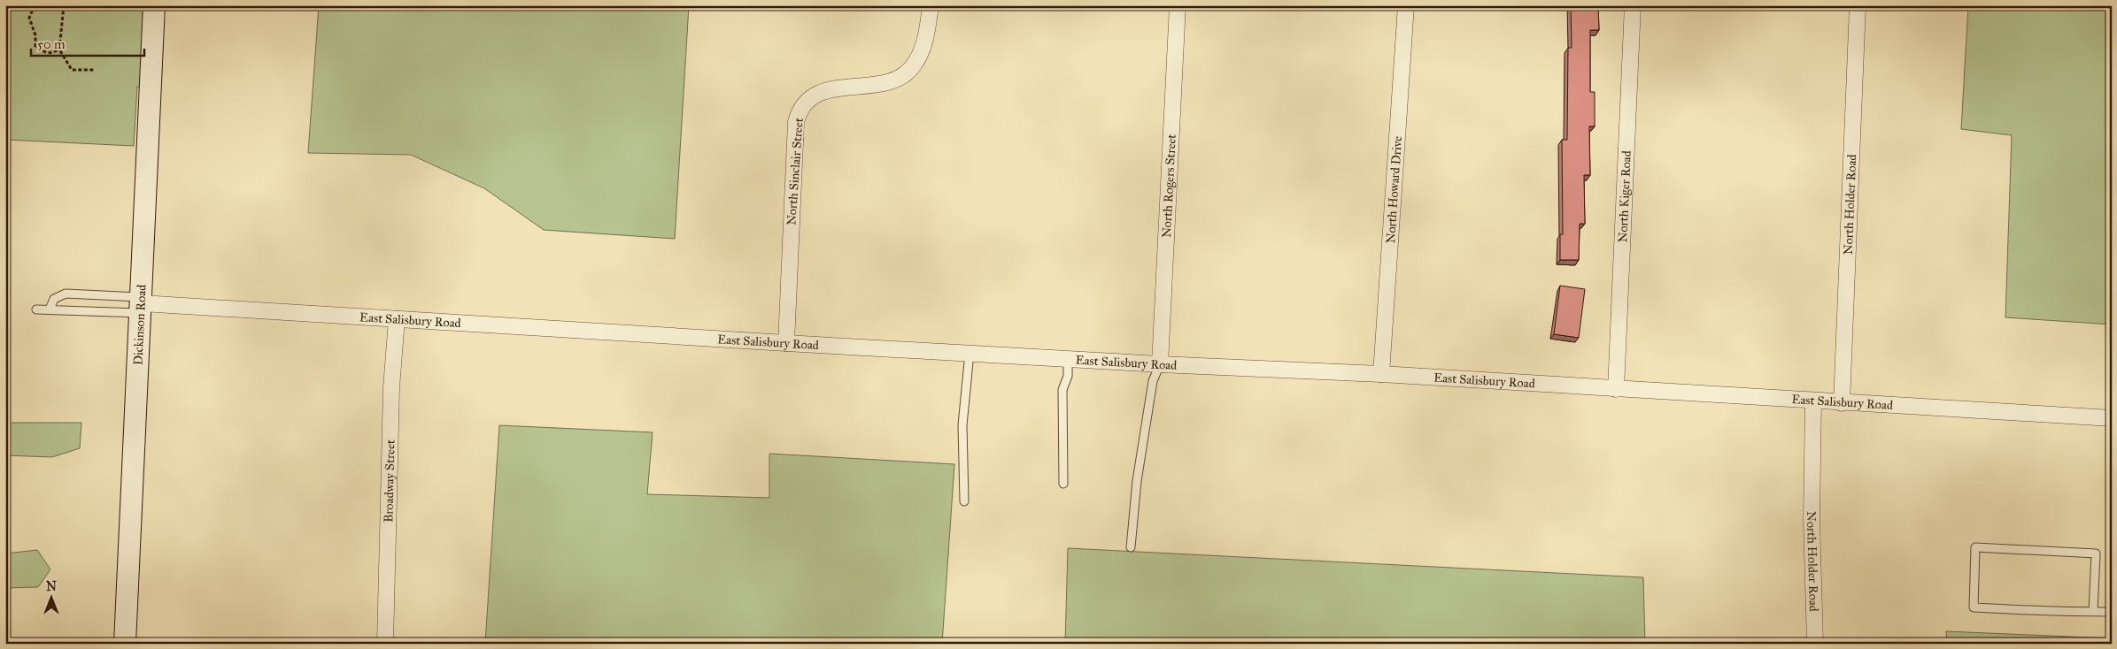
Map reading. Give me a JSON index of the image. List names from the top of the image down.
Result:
{
  "streets": {
    "street": [
      "North Sinclair Street",
      "North Rogers Street",
      "North Howard Drive",
      "North Kiger Road",
      "North Holder Road",
      "East Salisbury Road",
      "Dickinson Road",
      "Broadway Street"
    ]
  },
  "crossings": [
    ["North Sinclair Street", "East Salisbury Road"],
    ["North Rogers Street", "East Salisbury Road"],
    ["North Howard Drive", "East Salisbury Road"],
    ["North Kiger Road", "East Salisbury Road"],
    ["North Holder Road", "East Salisbury Road"],
    ["East Salisbury Road", "Dickinson Road"],
    ["East Salisbury Road", "Broadway Street"]
  ],
  "scale_bar": "50 m",
  "north": "top"
}
